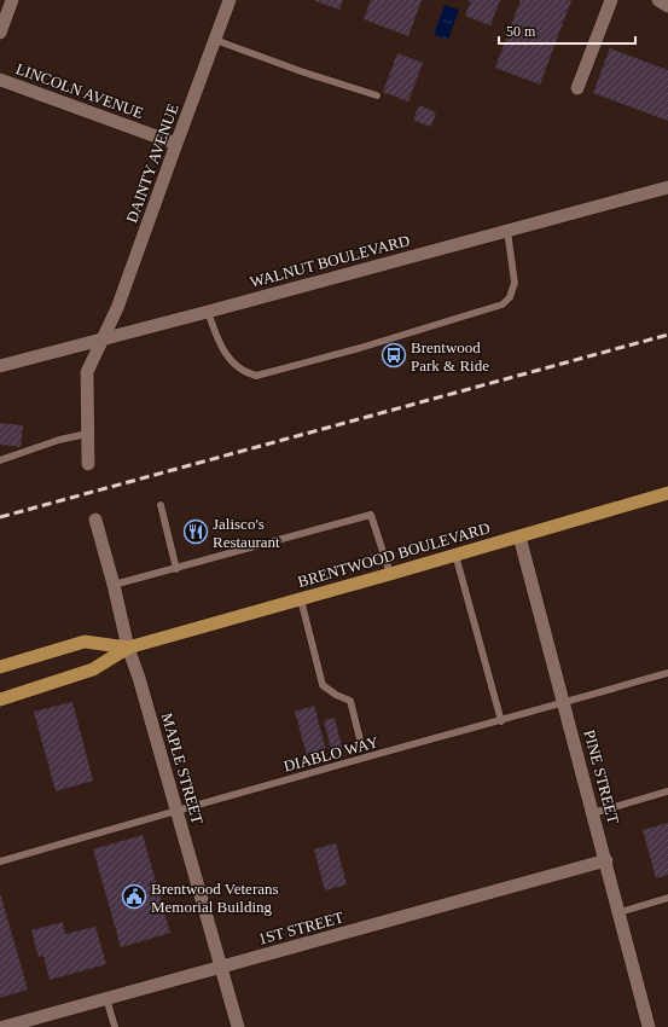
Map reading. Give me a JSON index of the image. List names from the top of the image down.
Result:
{
  "streets": {
    "main road": ["BRENTWOOD BOULEVARD"],
    "street": [
      "LINCOLN AVENUE",
      "DAINTY AVENUE",
      "WALNUT BOULEVARD",
      "MAPLE STREET",
      "PINE STREET",
      "1ST STREET"
    ],
    "lane": ["DIABLO WAY"]
  },
  "crossings": [
    ["LINCOLN AVENUE", "DAINTY AVENUE"],
    ["DAINTY AVENUE", "WALNUT BOULEVARD"],
    ["BRENTWOOD BOULEVARD", "MAPLE STREET"],
    ["BRENTWOOD BOULEVARD", "PINE STREET"],
    ["DIABLO WAY", "MAPLE STREET"],
    ["DIABLO WAY", "PINE STREET"],
    ["MAPLE STREET", "1ST STREET"],
    ["PINE STREET", "1ST STREET"]
  ],
  "places": {
    "bus stop": ["Brentwood Park & Ride"],
    "restaurant": ["Jalisco's Restaurant"],
    "public building": ["Brentwood Veterans Memorial Building"]
  },
  "scale_bar": "50 m"
}
